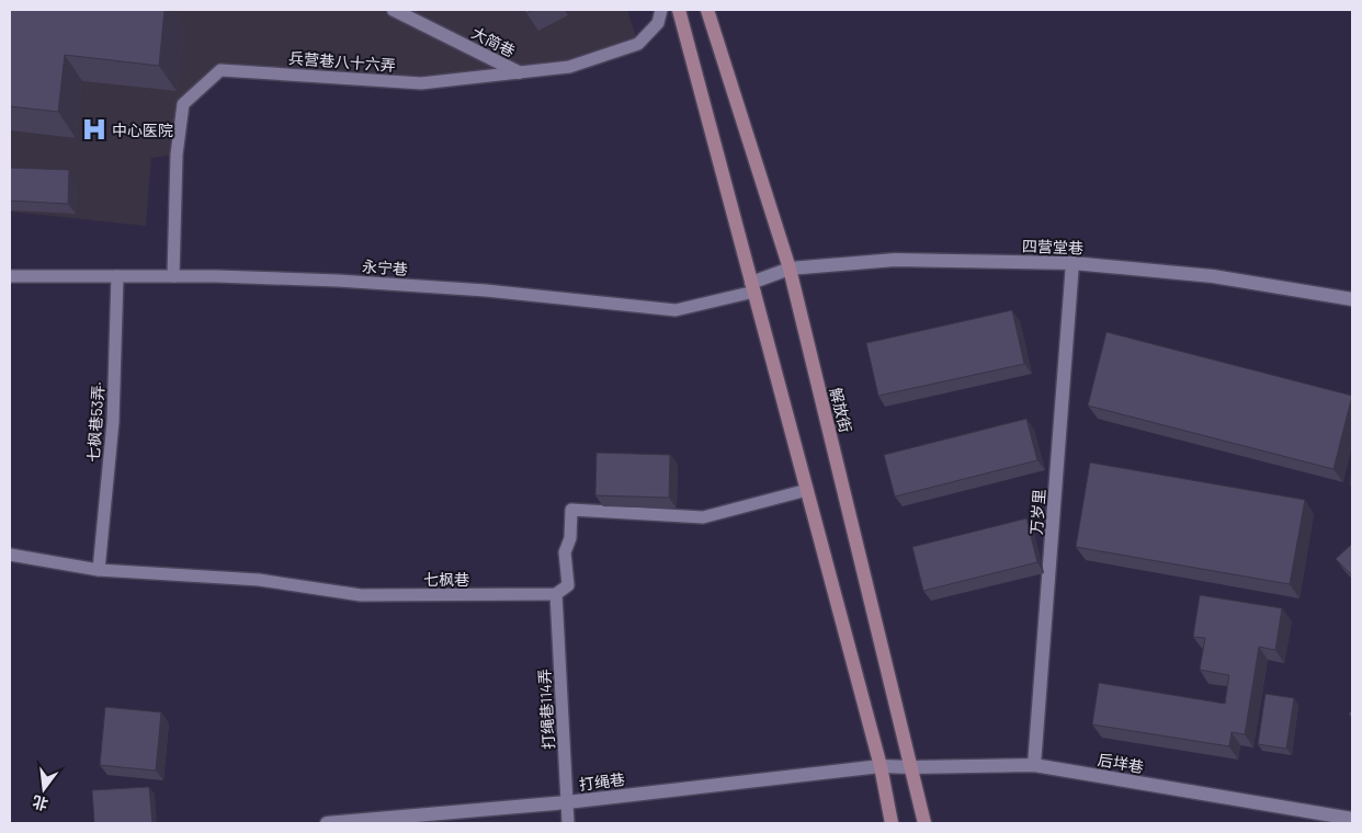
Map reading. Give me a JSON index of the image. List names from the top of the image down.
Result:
{
  "streets": {
    "main road": ["解放街"],
    "street": [
      "大简巷",
      "四营堂巷",
      "万岁里",
      "后垟巷",
      "打绳巷"
    ],
    "lane": [
      "兵营巷八十六弄",
      "永宁巷",
      "七枫巷53弄·",
      "七枫巷",
      "打绳巷114弄"
    ]
  },
  "crossings": [
    ["大简巷", "兵营巷八十六弄"],
    ["兵营巷八十六弄", "永宁巷"],
    ["四营堂巷", "永宁巷"],
    ["四营堂巷", "解放街"],
    ["四营堂巷", "万岁里"],
    ["永宁巷", "七枫巷53弄·"],
    ["解放街", "后垟巷"],
    ["七枫巷53弄·", "七枫巷"],
    ["万岁里", "后垟巷"],
    ["七枫巷", "打绳巷114弄"],
    ["打绳巷114弄", "打绳巷"],
    ["后垟巷", "打绳巷"]
  ],
  "places": {
    "hospital": ["中心医院"]
  },
  "north": "bottom"
}
